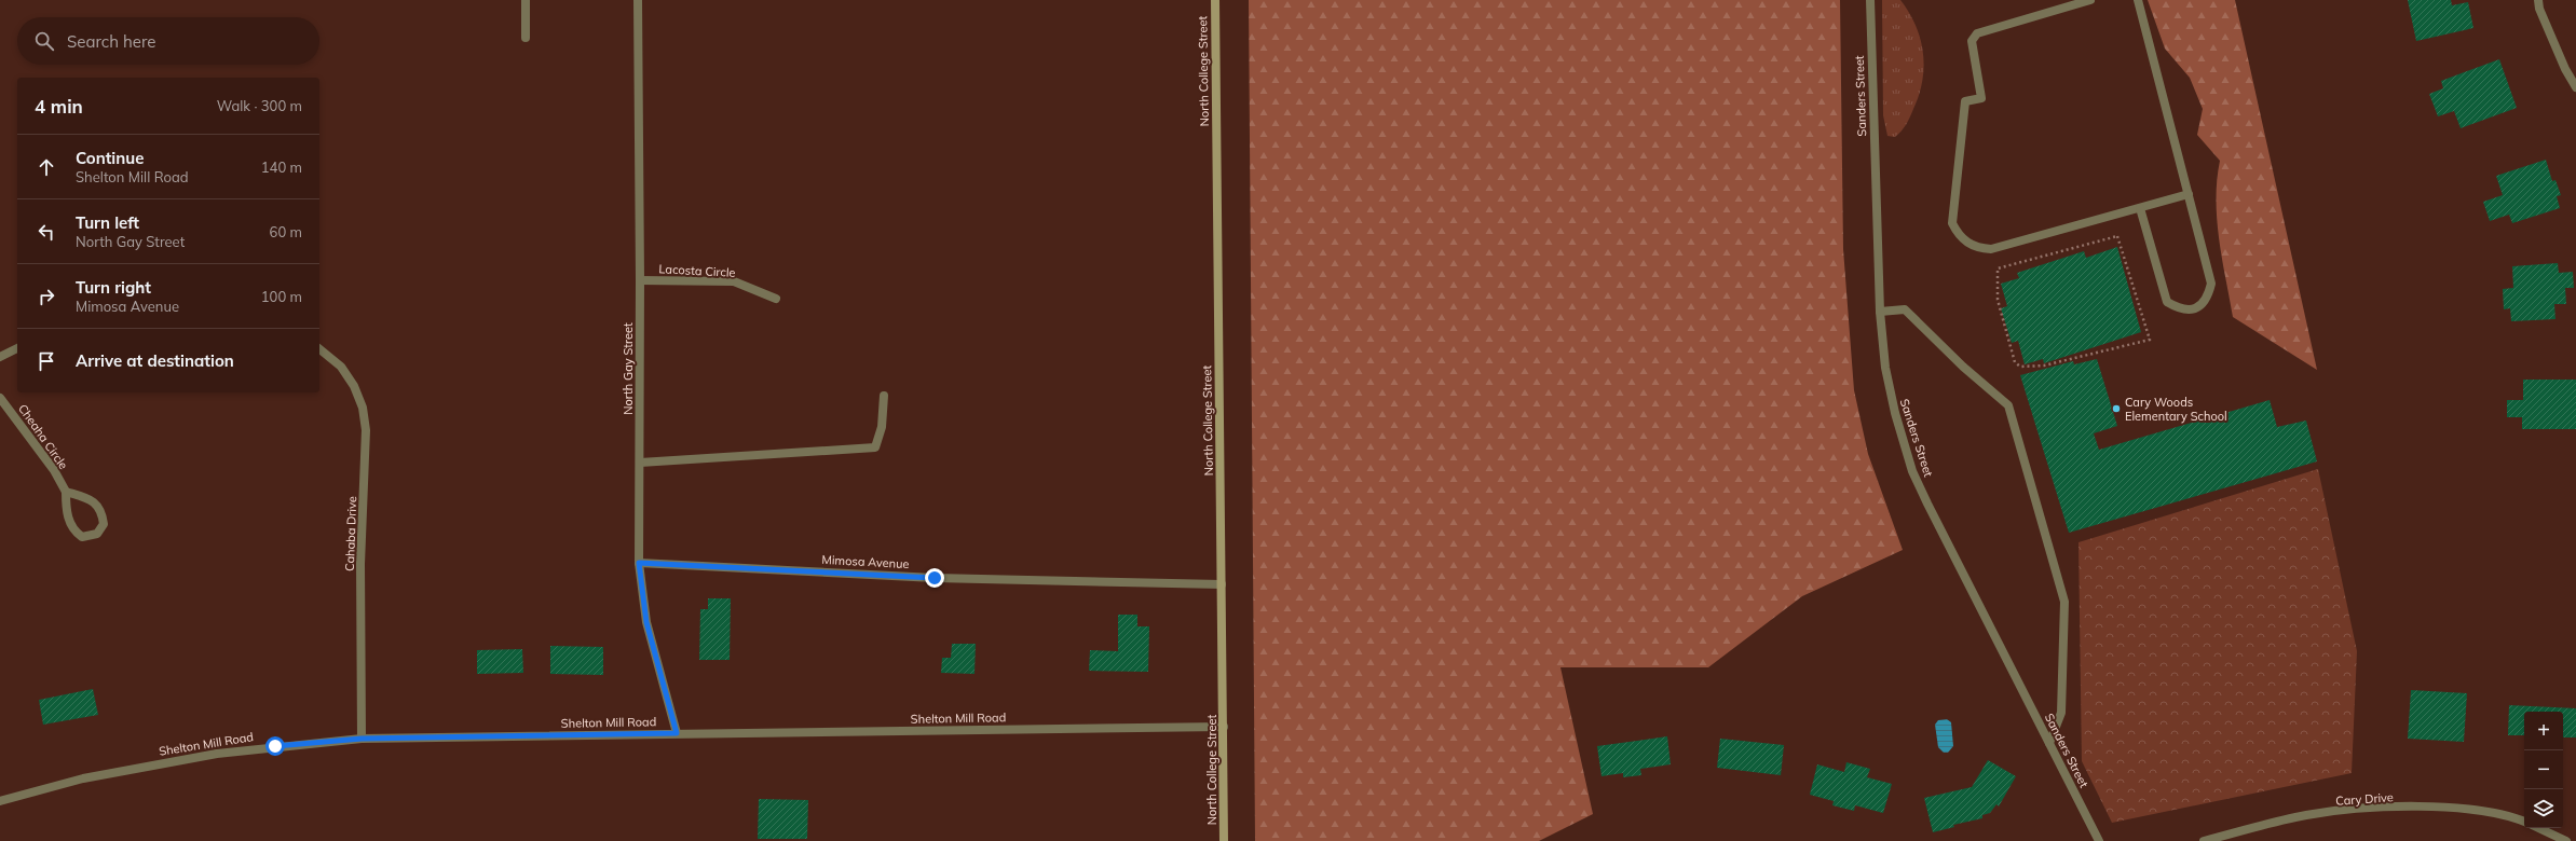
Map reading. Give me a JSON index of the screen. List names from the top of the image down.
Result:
{
  "streets": {
    "main road": ["North College Street"],
    "street": [
      "Sanders Street",
      "Lacosta Circle",
      "North Gay Street",
      "Cheaha Circle",
      "Cahaba Drive",
      "Mimosa Avenue",
      "Shelton Mill Road",
      "Cary Drive"
    ]
  },
  "crossings": [
    ["North College Street", "Mimosa Avenue"],
    ["North College Street", "Shelton Mill Road"],
    ["Lacosta Circle", "North Gay Street"],
    ["North Gay Street", "Mimosa Avenue"],
    ["North Gay Street", "Shelton Mill Road"],
    ["Cahaba Drive", "Shelton Mill Road"]
  ],
  "places": ["Cary Woods Elementary School"],
  "page": {
    "search": "Search here",
    "heading": ["4 min", "Walk · 300 m"],
    "list": [
      ["Continue", "Shelton Mill Road", "140 m"],
      ["Turn left", "North Gay Street", "60 m"],
      ["Turn right", "Mimosa Avenue", "100 m"],
      "Arrive at destination"
    ],
    "map_buttons": ["+", "−"]
  }
}
